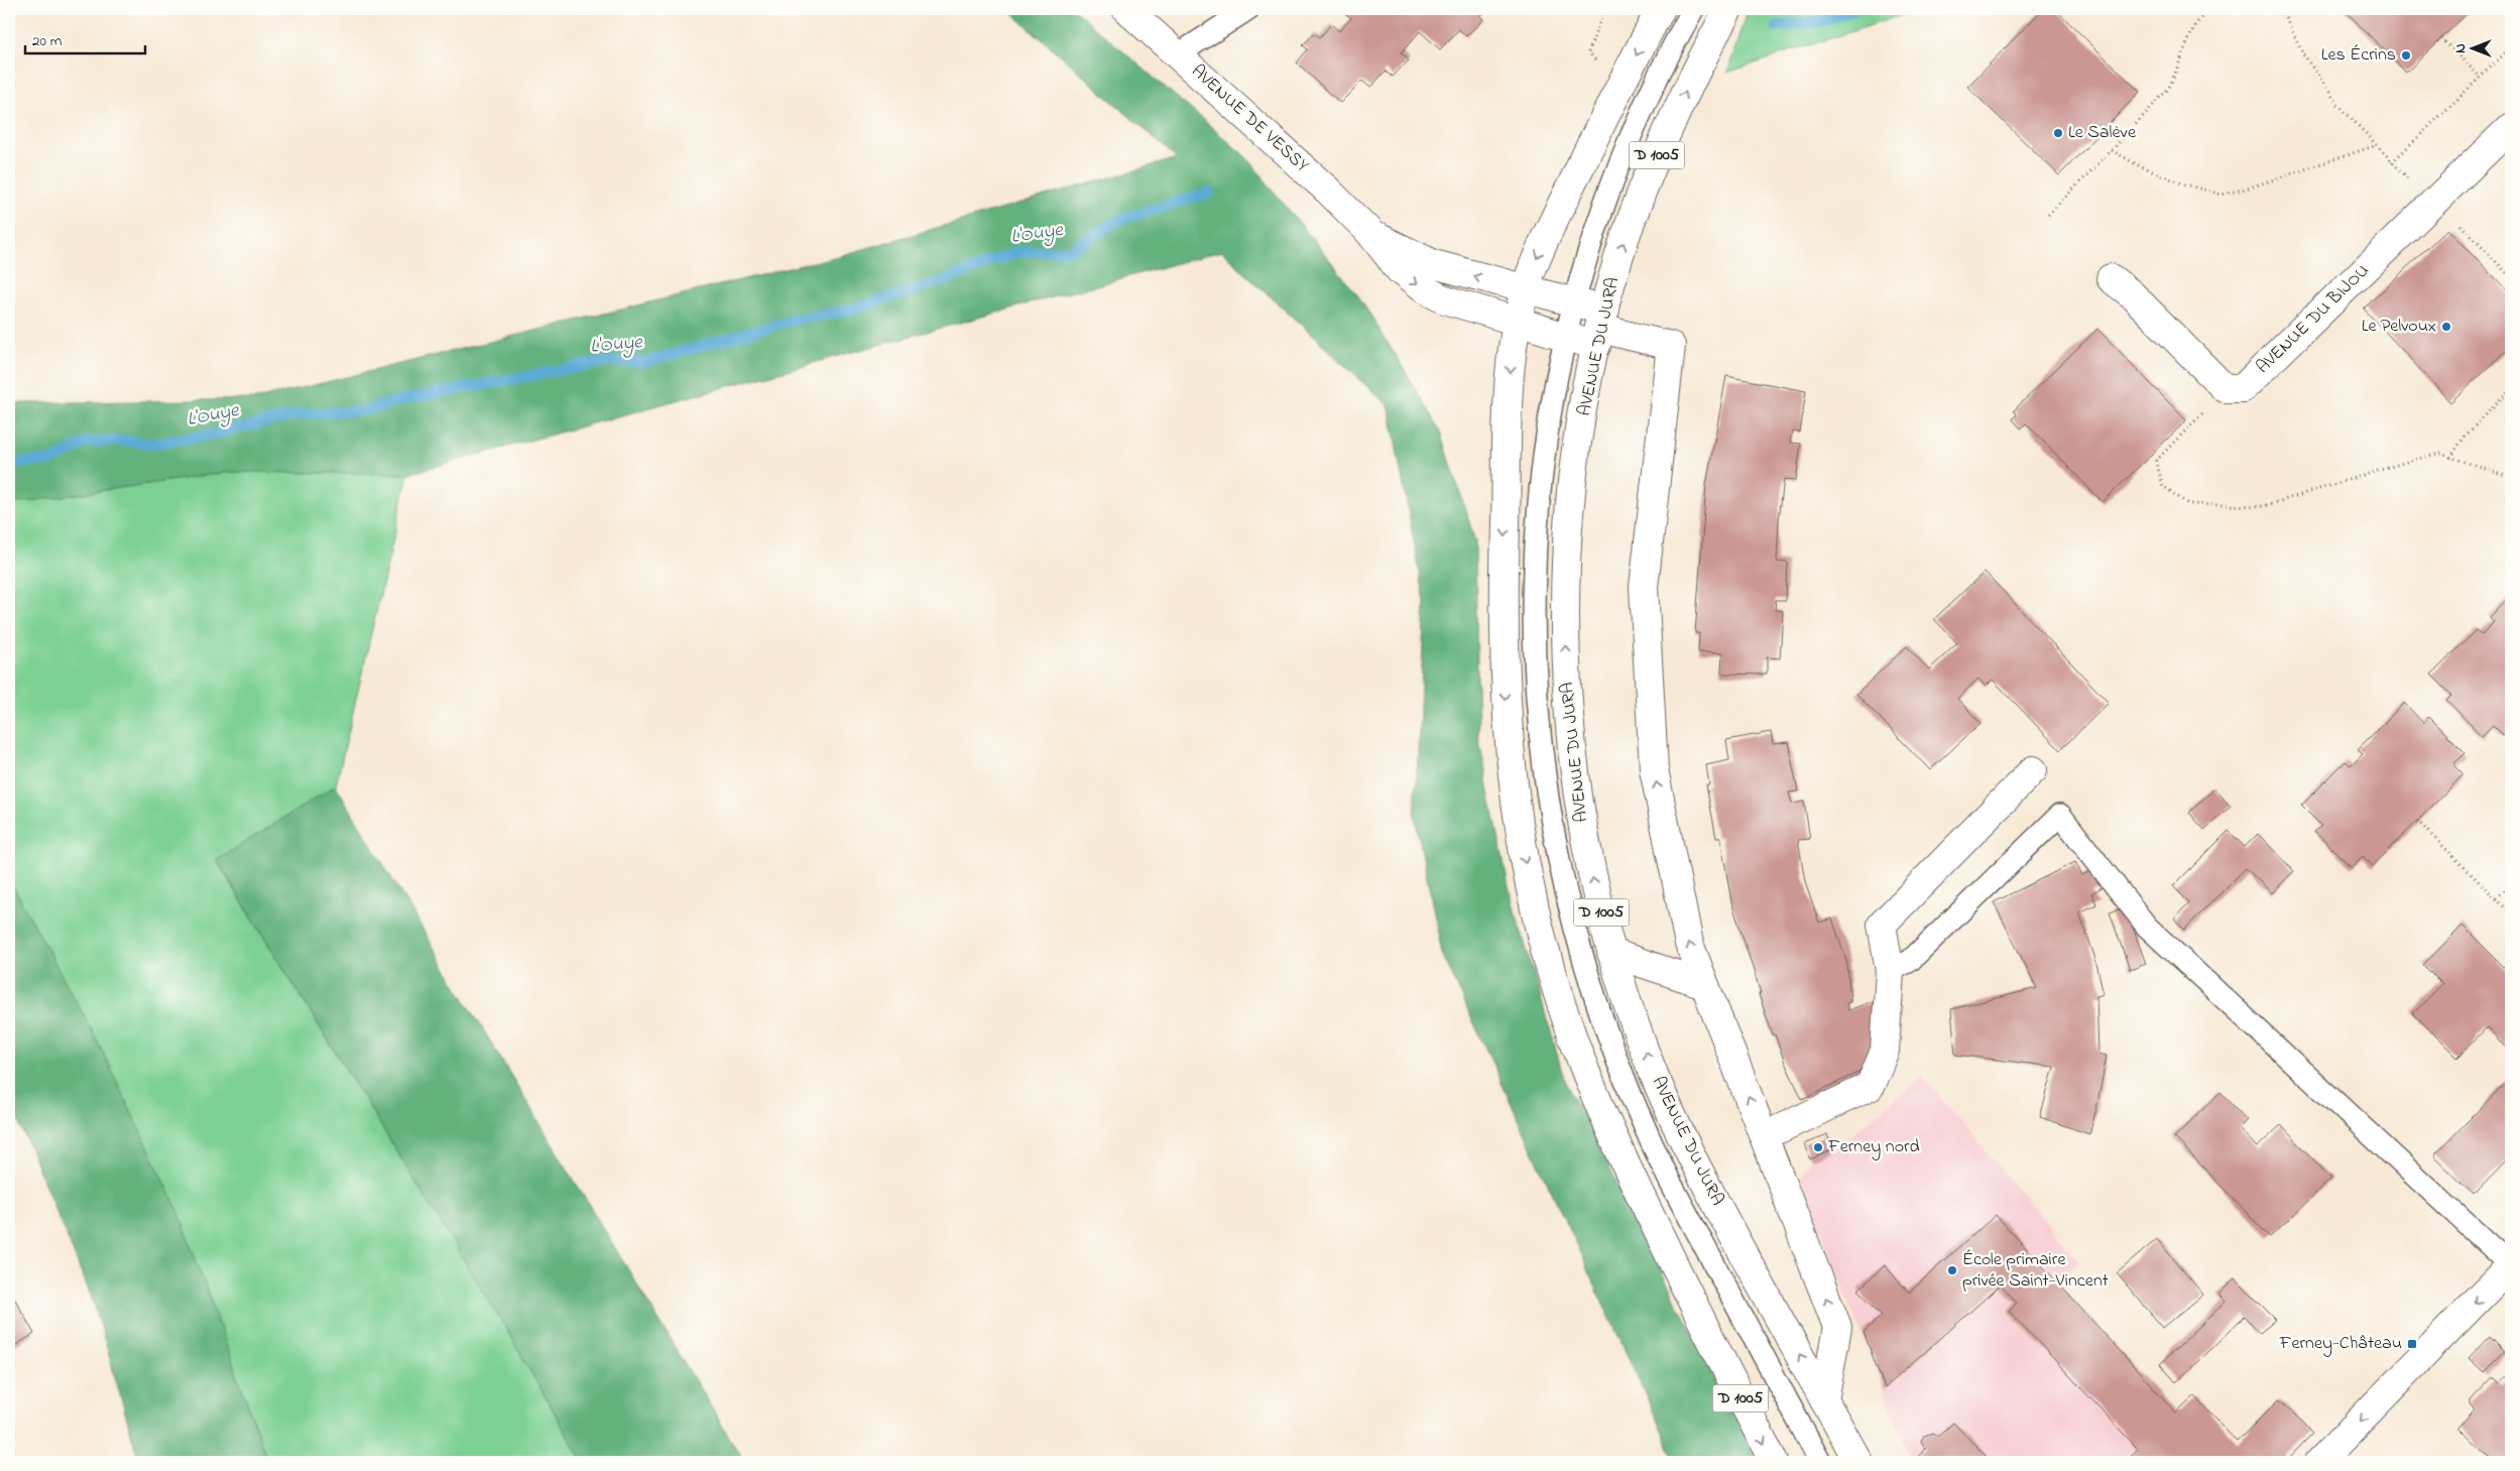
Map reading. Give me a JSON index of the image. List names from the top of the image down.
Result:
{
  "streets": {
    "main road": [
      "AVENUE DE VESSY",
      "D 1005",
      "AVENUE DU BIJOU",
      "AVENUE DU JURA"
    ]
  },
  "crossings": [
    ["AVENUE DE VESSY", "D 1005"],
    ["AVENUE DE VESSY", "AVENUE DU JURA"]
  ],
  "water": ["L'Ouye"],
  "places": {
    "other": [
      "Les Écrins",
      "Le Salève",
      "Le Pelvoux",
      "Ferney nord",
      "École primaire privée Saint-Vincent"
    ],
    "transit": ["Ferney-Château"]
  },
  "scale_bar": "20 m",
  "north": "left"
}
